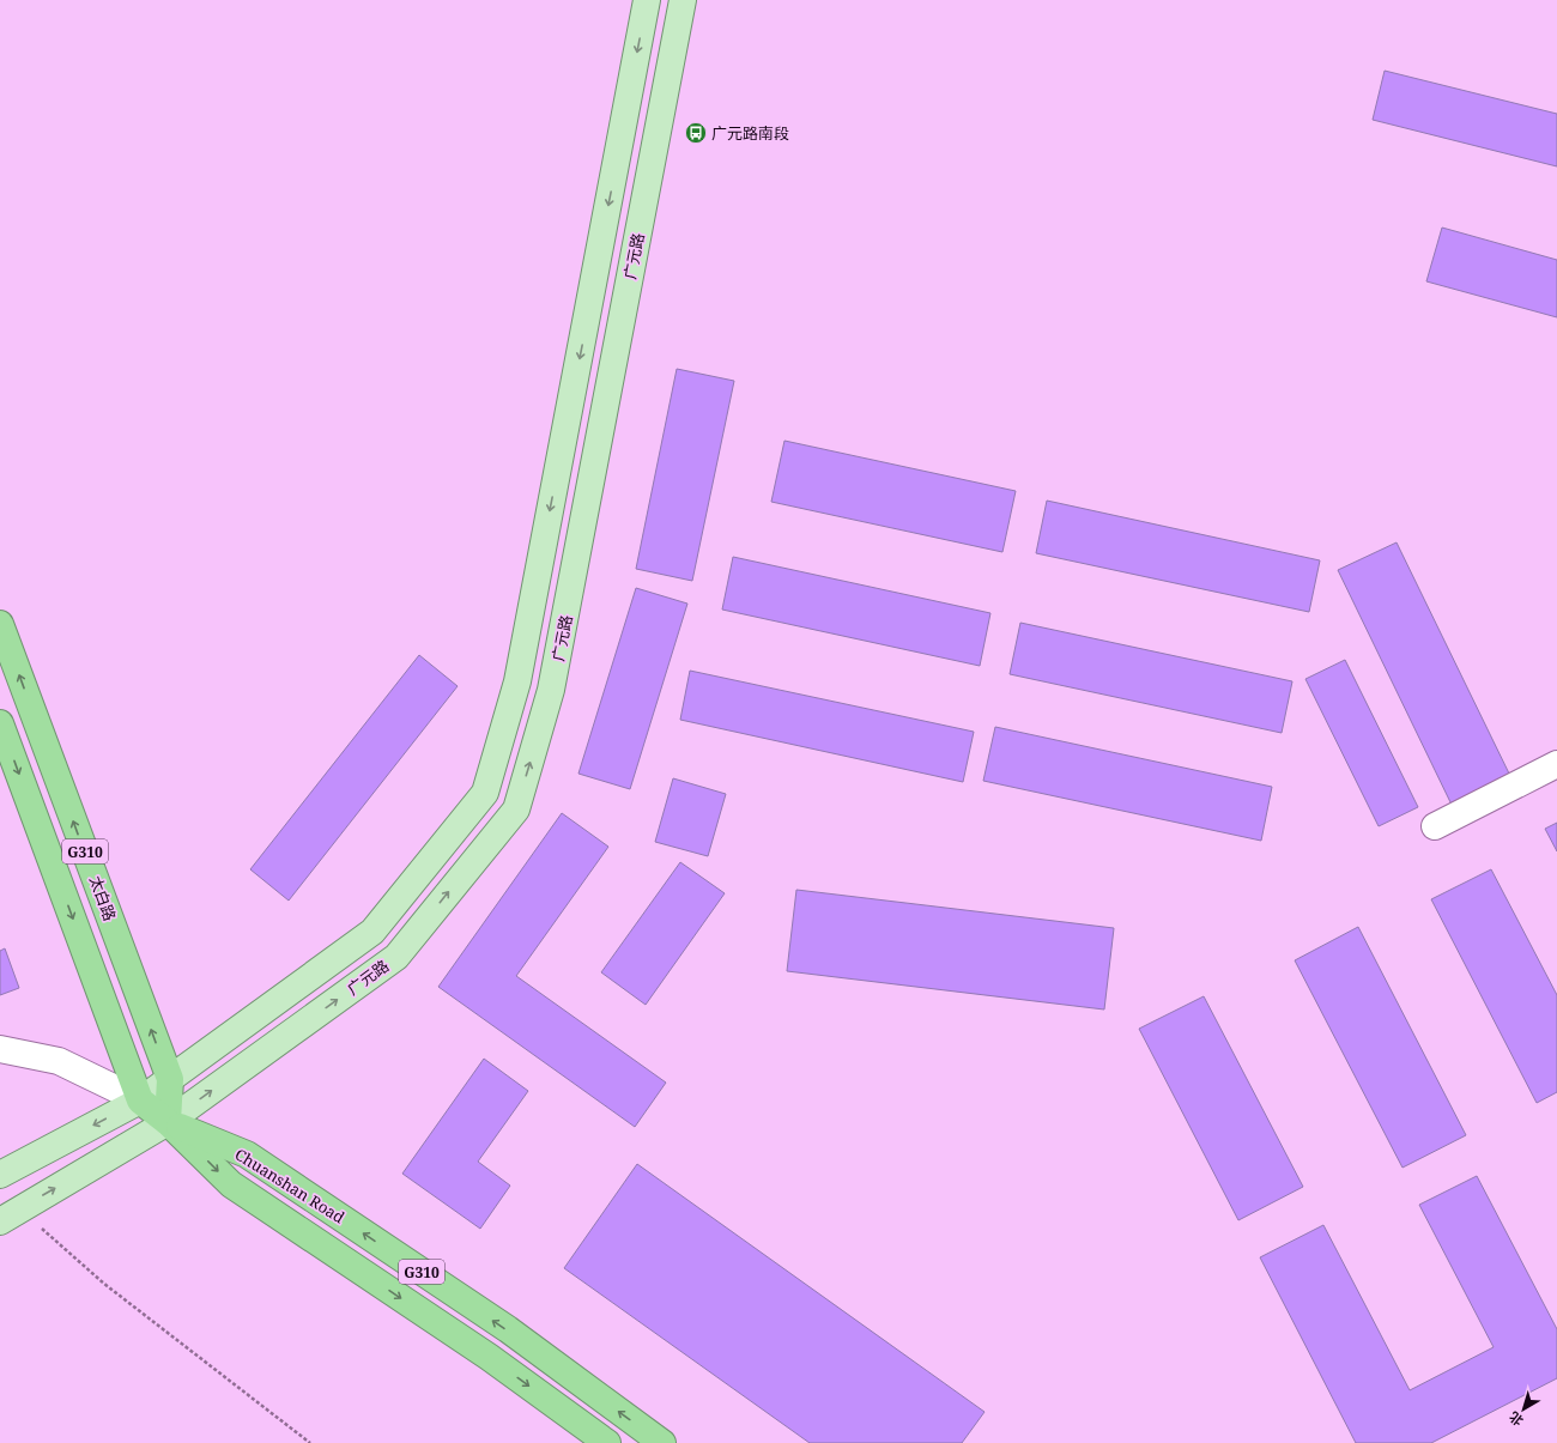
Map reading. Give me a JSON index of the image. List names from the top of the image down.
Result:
{
  "streets": {
    "highway": ["G310", "太白路", "Chuanshan Road"],
    "main road": ["广元路"]
  },
  "crossings": [
    ["广元路", "G310"],
    ["广元路", "太白路"],
    ["广元路", "Chuanshan Road"],
    ["G310", "太白路"],
    ["G310", "Chuanshan Road"],
    ["太白路", "Chuanshan Road"]
  ],
  "places": {
    "bus stop": ["广元路南段"]
  },
  "north": "bottom left"
}
